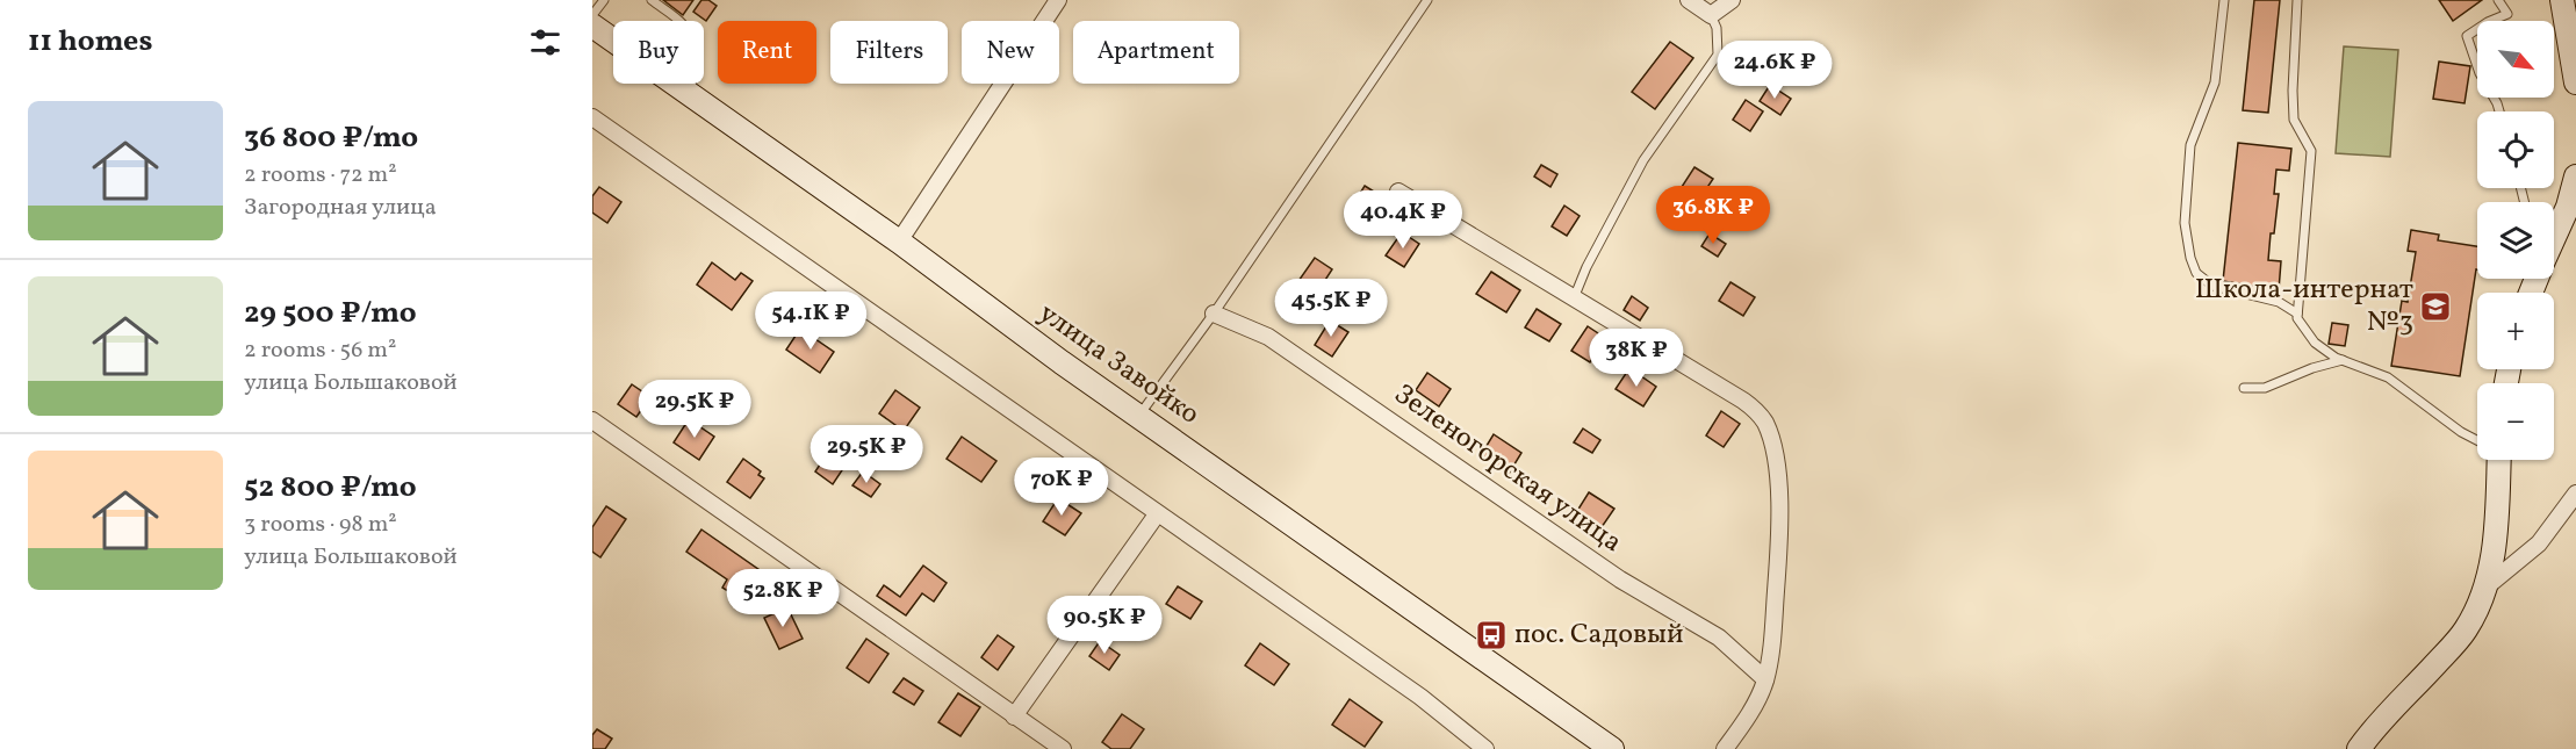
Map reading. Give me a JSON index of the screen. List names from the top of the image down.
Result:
{
  "streets": {
    "main road": ["улица Завойко"],
    "street": ["Зеленогорская улица"]
  },
  "places": {
    "school or university": ["Школа-интернат №3"],
    "bus stop": ["пос. Садовый"]
  },
  "north": "bottom right",
  "page": {
    "heading": "11 homes",
    "map_buttons": ["+", "−"],
    "chip": [
      "Buy",
      "Rent",
      "Filters",
      "New",
      "Apartment"
    ],
    "price": [
      "24.6K ₽",
      "36.8K ₽",
      "40.4K ₽",
      "45.5K ₽",
      "54.1K ₽",
      "38K ₽",
      "29.5K ₽",
      "29.5K ₽",
      "70K ₽",
      "52.8K ₽",
      "90.5K ₽"
    ],
    "list": [
      {
        "name": "36 800 ₽/mo",
        "note": "2 rooms · 72 m² · Загородная улица"
      },
      {
        "name": "29 500 ₽/mo",
        "note": "2 rooms · 56 m² · улица Большаковой"
      },
      {
        "name": "52 800 ₽/mo",
        "note": "3 rooms · 98 m² · улица Большаковой"
      }
    ]
  }
}
